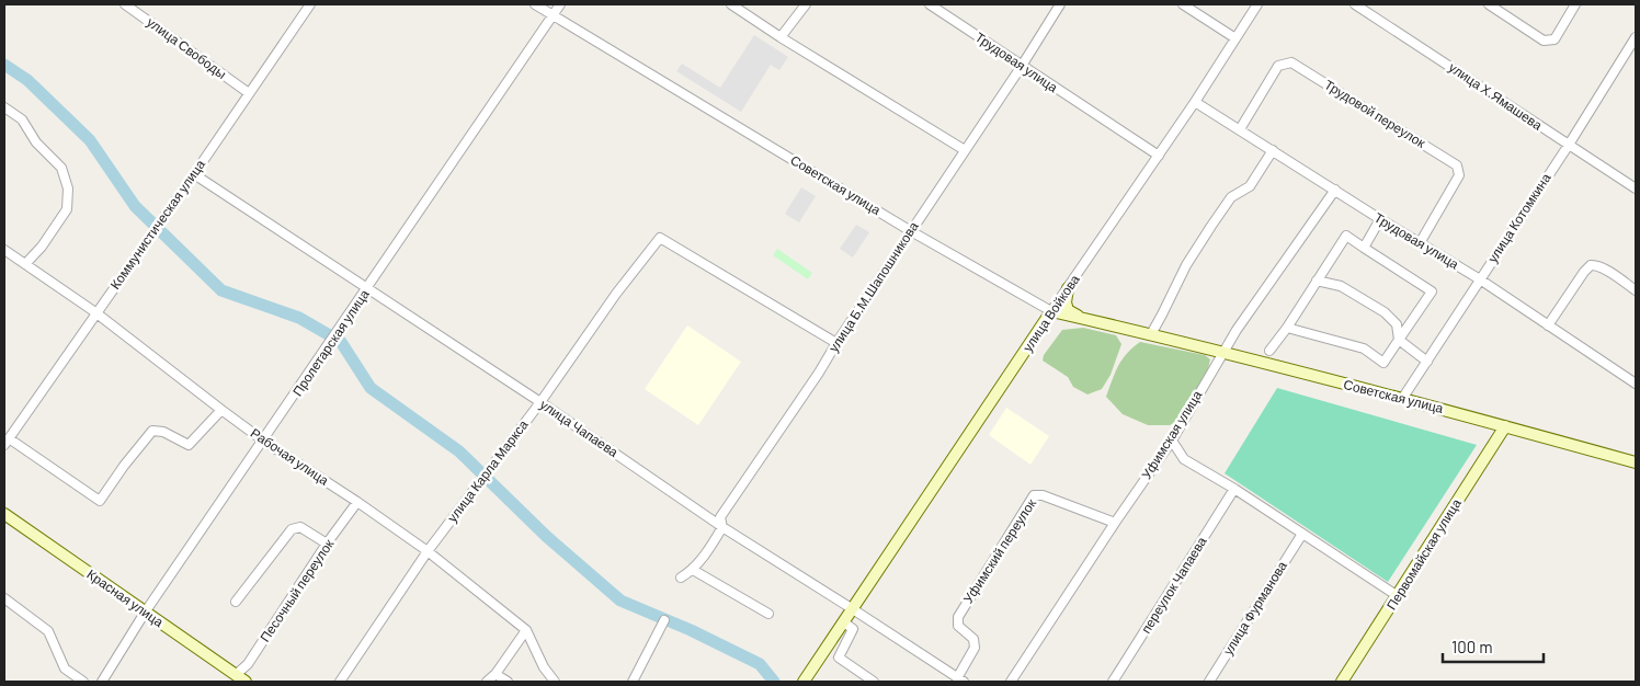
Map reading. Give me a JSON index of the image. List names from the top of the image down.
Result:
{
  "streets": {
    "main road": [
      "Советская улица",
      "улица Войкова",
      "Первомайская улица",
      "Красная улица"
    ],
    "street": [
      "улица Свободы",
      "Трудовая улица",
      "улица Х.Ямашева",
      "Трудовой переулок",
      "улица Котомкина",
      "Коммунистическая улица",
      "улица Б.М.Шапошникова",
      "Пролетарская улица",
      "улица Чапаева",
      "Уфимская улица",
      "Рабочая улица",
      "улица Карла Маркса",
      "Уфимский переулок",
      "переулок Чапаева",
      "Песочный переулок",
      "улица Фурманова"
    ]
  },
  "crossings": [
    ["улица Свободы", "Коммунистическая улица"],
    ["Трудовая улица", "Трудовой переулок"],
    ["Трудовая улица", "улица Котомкина"],
    ["Трудовая улица", "улица Б.М.Шапошникова"],
    ["Трудовая улица", "улица Войкова"],
    ["Трудовая улица", "Уфимская улица"],
    ["улица Х.Ямашева", "улица Котомкина"],
    ["Советская улица", "улица Котомкина"],
    ["Советская улица", "улица Б.М.Шапошникова"],
    ["Советская улица", "улица Войкова"],
    ["Советская улица", "Пролетарская улица"],
    ["Советская улица", "Уфимская улица"],
    ["Советская улица", "Первомайская улица"],
    ["Коммунистическая улица", "улица Чапаева"],
    ["Коммунистическая улица", "Рабочая улица"],
    ["улица Б.М.Шапошникова", "улица Чапаева"],
    ["улица Б.М.Шапошникова", "улица Карла Маркса"],
    ["улица Войкова", "улица Чапаева"],
    ["Пролетарская улица", "улица Чапаева"],
    ["Пролетарская улица", "Рабочая улица"],
    ["Пролетарская улица", "Красная улица"],
    ["улица Чапаева", "улица Карла Маркса"],
    ["улица Чапаева", "Уфимский переулок"],
    ["Уфимская улица", "Уфимский переулок"],
    ["Рабочая улица", "улица Карла Маркса"],
    ["Рабочая улица", "Песочный переулок"],
    ["Песочный переулок", "Красная улица"]
  ],
  "scale_bar": "100 m"
}
